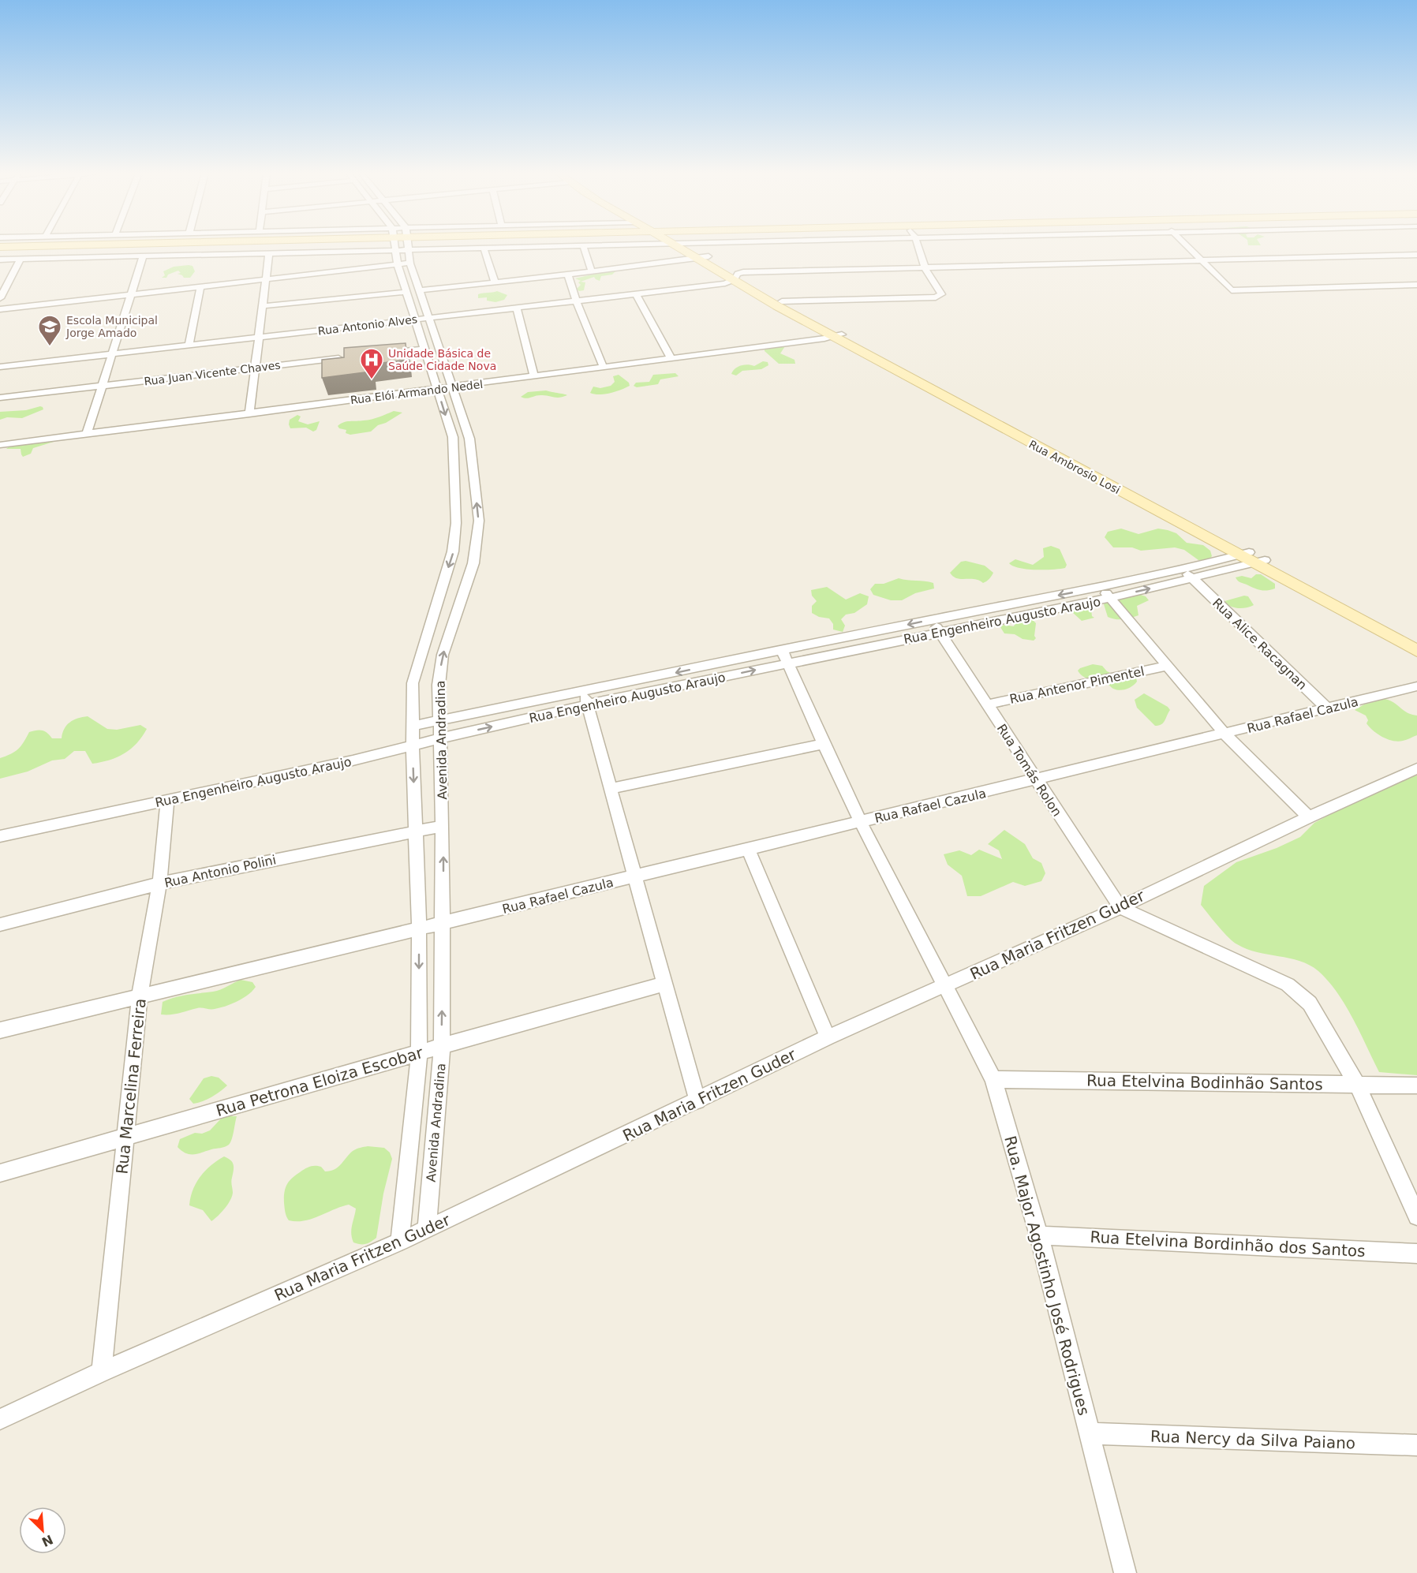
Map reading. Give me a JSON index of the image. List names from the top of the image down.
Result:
{
  "streets": {
    "street": [
      "Rua Antonio Alves",
      "Rua Juan Vicente Chaves",
      "Rua Elói Armando Nedel",
      "Rua Ambrosio Losi",
      "Rua Engenheiro Augusto Araujo",
      "Rua Alice Racagnan",
      "Rua Antenor Pimentel",
      "Rua Rafael Cazula",
      "Avenida Andradina",
      "Rua Tomás Rolon",
      "Rua Antonio Polini",
      "Rua Maria Fritzen Guder",
      "Rua Petrona Eloiza Escobar",
      "Rua Etelvina Bodinhão Santos",
      "Rua Marcelina Ferreira",
      "Rua Etelvina Bordinhão dos Santos",
      "Rua. Major Agostinho José Rodrigues",
      "Rua Nercy da Silva Paiano"
    ]
  },
  "crossings": [
    ["Rua Antonio Alves", "Rua Ambrosio Losi"],
    ["Rua Antonio Alves", "Avenida Andradina"],
    ["Rua Elói Armando Nedel", "Rua Ambrosio Losi"],
    ["Rua Elói Armando Nedel", "Avenida Andradina"],
    ["Rua Ambrosio Losi", "Rua Engenheiro Augusto Araujo"],
    ["Rua Engenheiro Augusto Araujo", "Rua Alice Racagnan"],
    ["Rua Engenheiro Augusto Araujo", "Avenida Andradina"],
    ["Rua Engenheiro Augusto Araujo", "Rua Tomás Rolon"],
    ["Rua Engenheiro Augusto Araujo", "Rua Marcelina Ferreira"],
    ["Rua Engenheiro Augusto Araujo", "Rua. Major Agostinho José Rodrigues"],
    ["Rua Alice Racagnan", "Rua Rafael Cazula"],
    ["Rua Antenor Pimentel", "Rua Tomás Rolon"],
    ["Rua Rafael Cazula", "Avenida Andradina"],
    ["Rua Rafael Cazula", "Rua Tomás Rolon"],
    ["Rua Rafael Cazula", "Rua Marcelina Ferreira"],
    ["Rua Rafael Cazula", "Rua. Major Agostinho José Rodrigues"],
    ["Avenida Andradina", "Rua Antonio Polini"],
    ["Avenida Andradina", "Rua Maria Fritzen Guder"],
    ["Avenida Andradina", "Rua Petrona Eloiza Escobar"],
    ["Rua Tomás Rolon", "Rua Maria Fritzen Guder"],
    ["Rua Antonio Polini", "Rua Marcelina Ferreira"],
    ["Rua Maria Fritzen Guder", "Rua Marcelina Ferreira"],
    ["Rua Maria Fritzen Guder", "Rua. Major Agostinho José Rodrigues"],
    ["Rua Petrona Eloiza Escobar", "Rua Marcelina Ferreira"],
    ["Rua Etelvina Bodinhão Santos", "Rua. Major Agostinho José Rodrigues"],
    ["Rua Etelvina Bordinhão dos Santos", "Rua. Major Agostinho José Rodrigues"],
    ["Rua. Major Agostinho José Rodrigues", "Rua Nercy da Silva Paiano"]
  ],
  "places": {
    "school or university": ["Escola Municipal Jorge Amado"],
    "hospital": ["Unidade Básica de Saúde Cidade Nova"]
  },
  "north": "bottom right"
}
